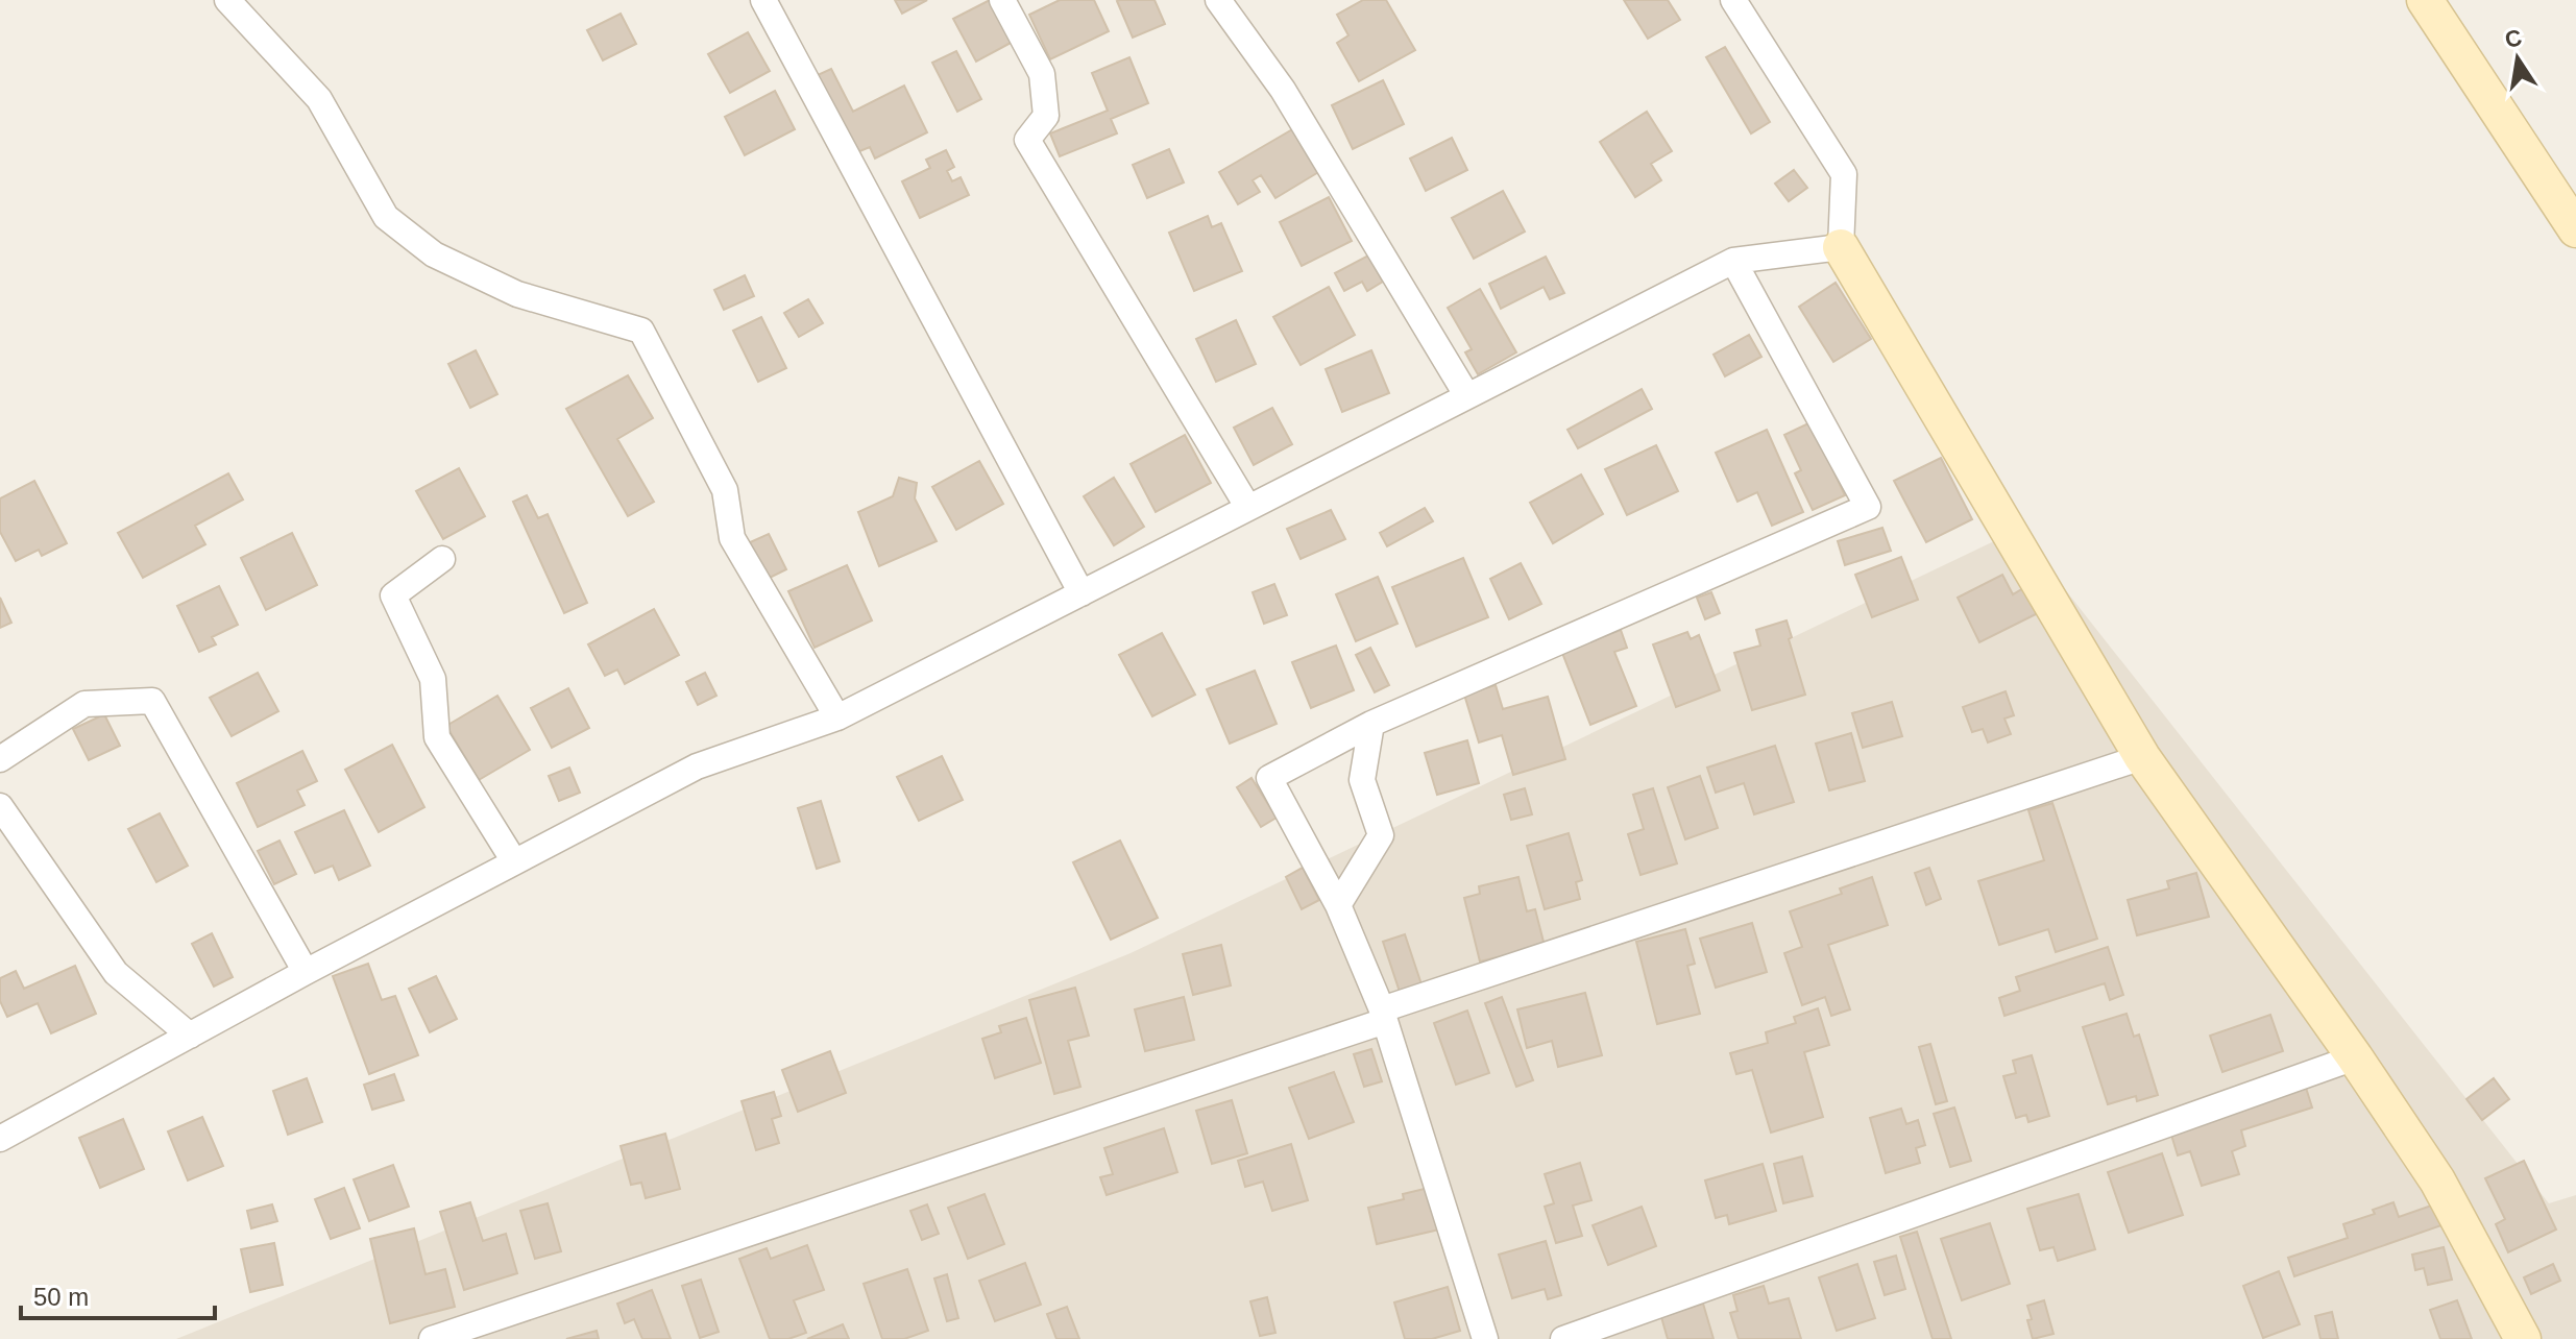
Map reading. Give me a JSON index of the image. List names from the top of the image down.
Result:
{
  "scale_bar": "50 m",
  "north": "top"
}
